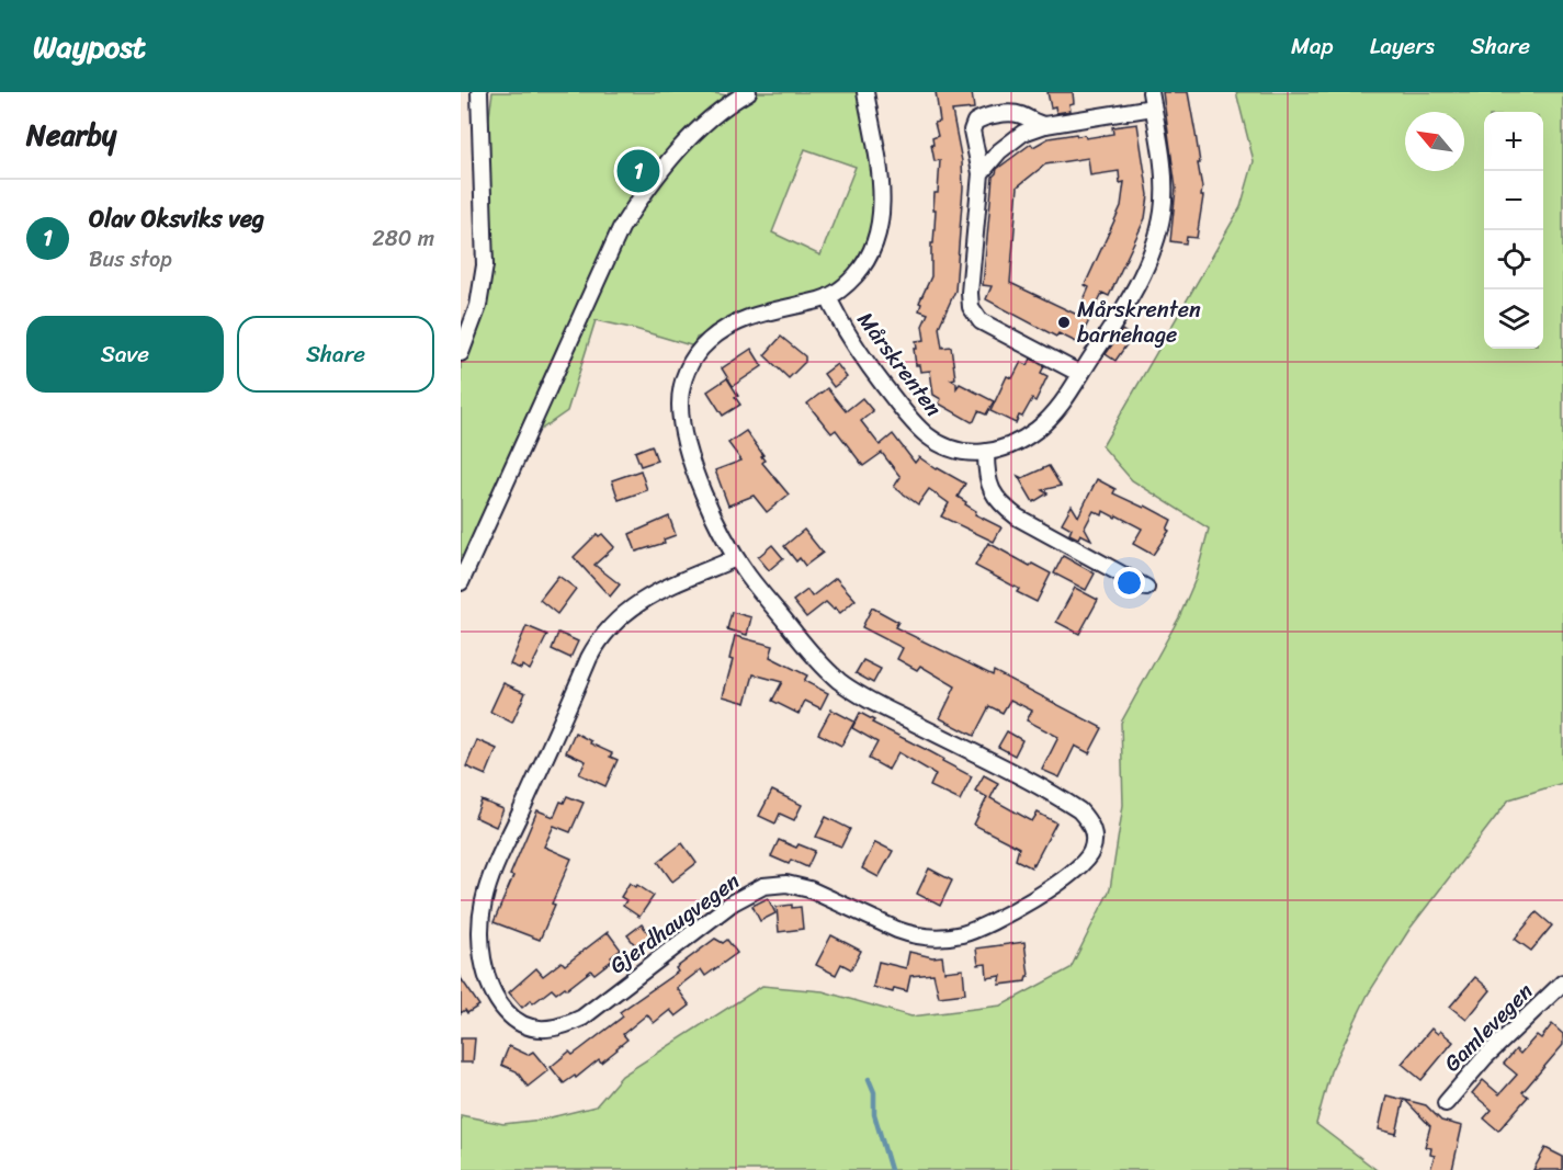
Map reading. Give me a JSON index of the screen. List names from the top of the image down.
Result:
{
  "streets": {
    "street": ["Mårskrenten", "Gjerdhaugvegen", "Gamlevegen"]
  },
  "crossings": [
    ["Mårskrenten", "Gjerdhaugvegen"]
  ],
  "places": ["Mårskrenten barnehage"],
  "north": "top left",
  "page": {
    "header": "Waypost",
    "nav": ["Map", "Layers", "Share"],
    "heading": "Nearby",
    "map_buttons": ["+", "−"],
    "pins": "1",
    "list": [
      {
        "mark": "1",
        "name": "Olav Oksviks veg",
        "note": "Bus stop",
        "value": "280 m"
      }
    ],
    "buttons": ["Save", "Share"]
  }
}
